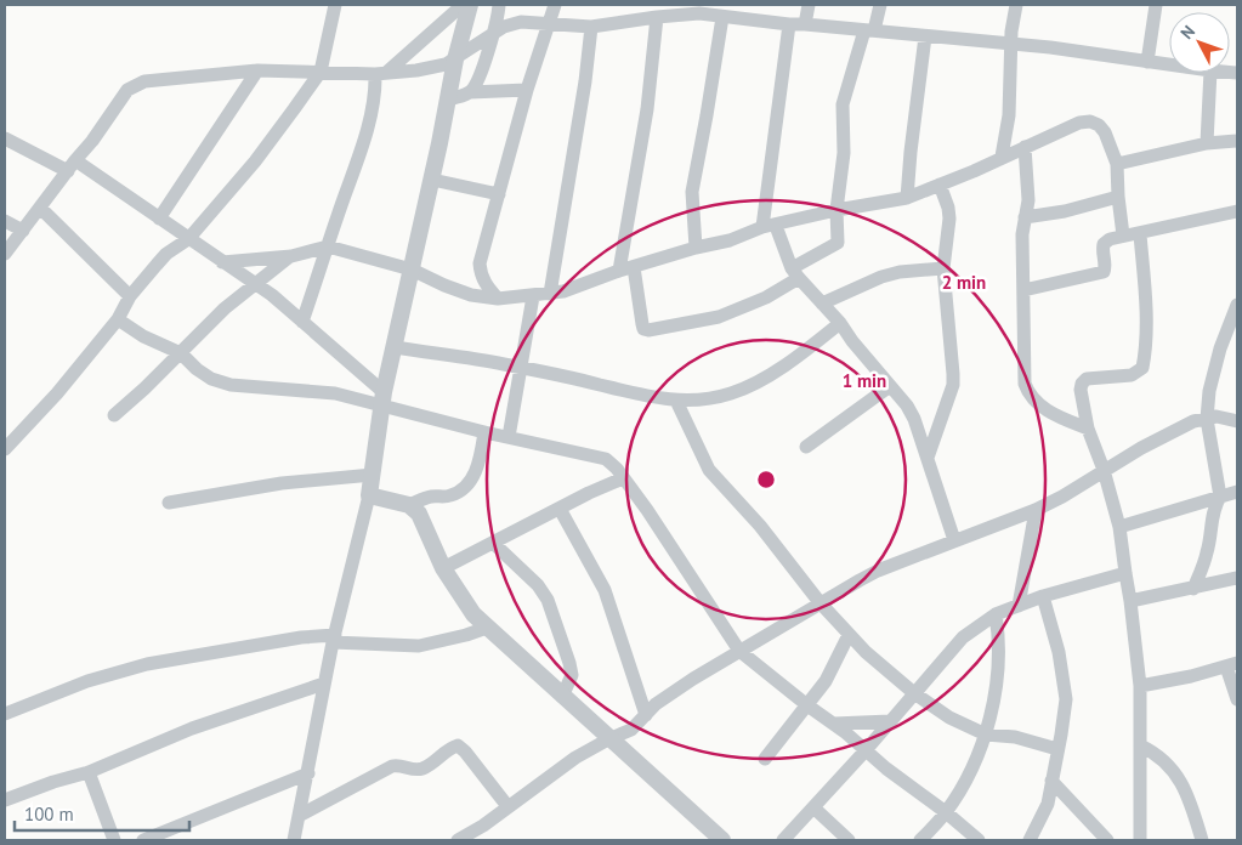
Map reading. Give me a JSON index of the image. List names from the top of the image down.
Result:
{
  "scale_bar": "100 m",
  "north": "top left",
  "rings": ["2 min", "1 min"]
}
